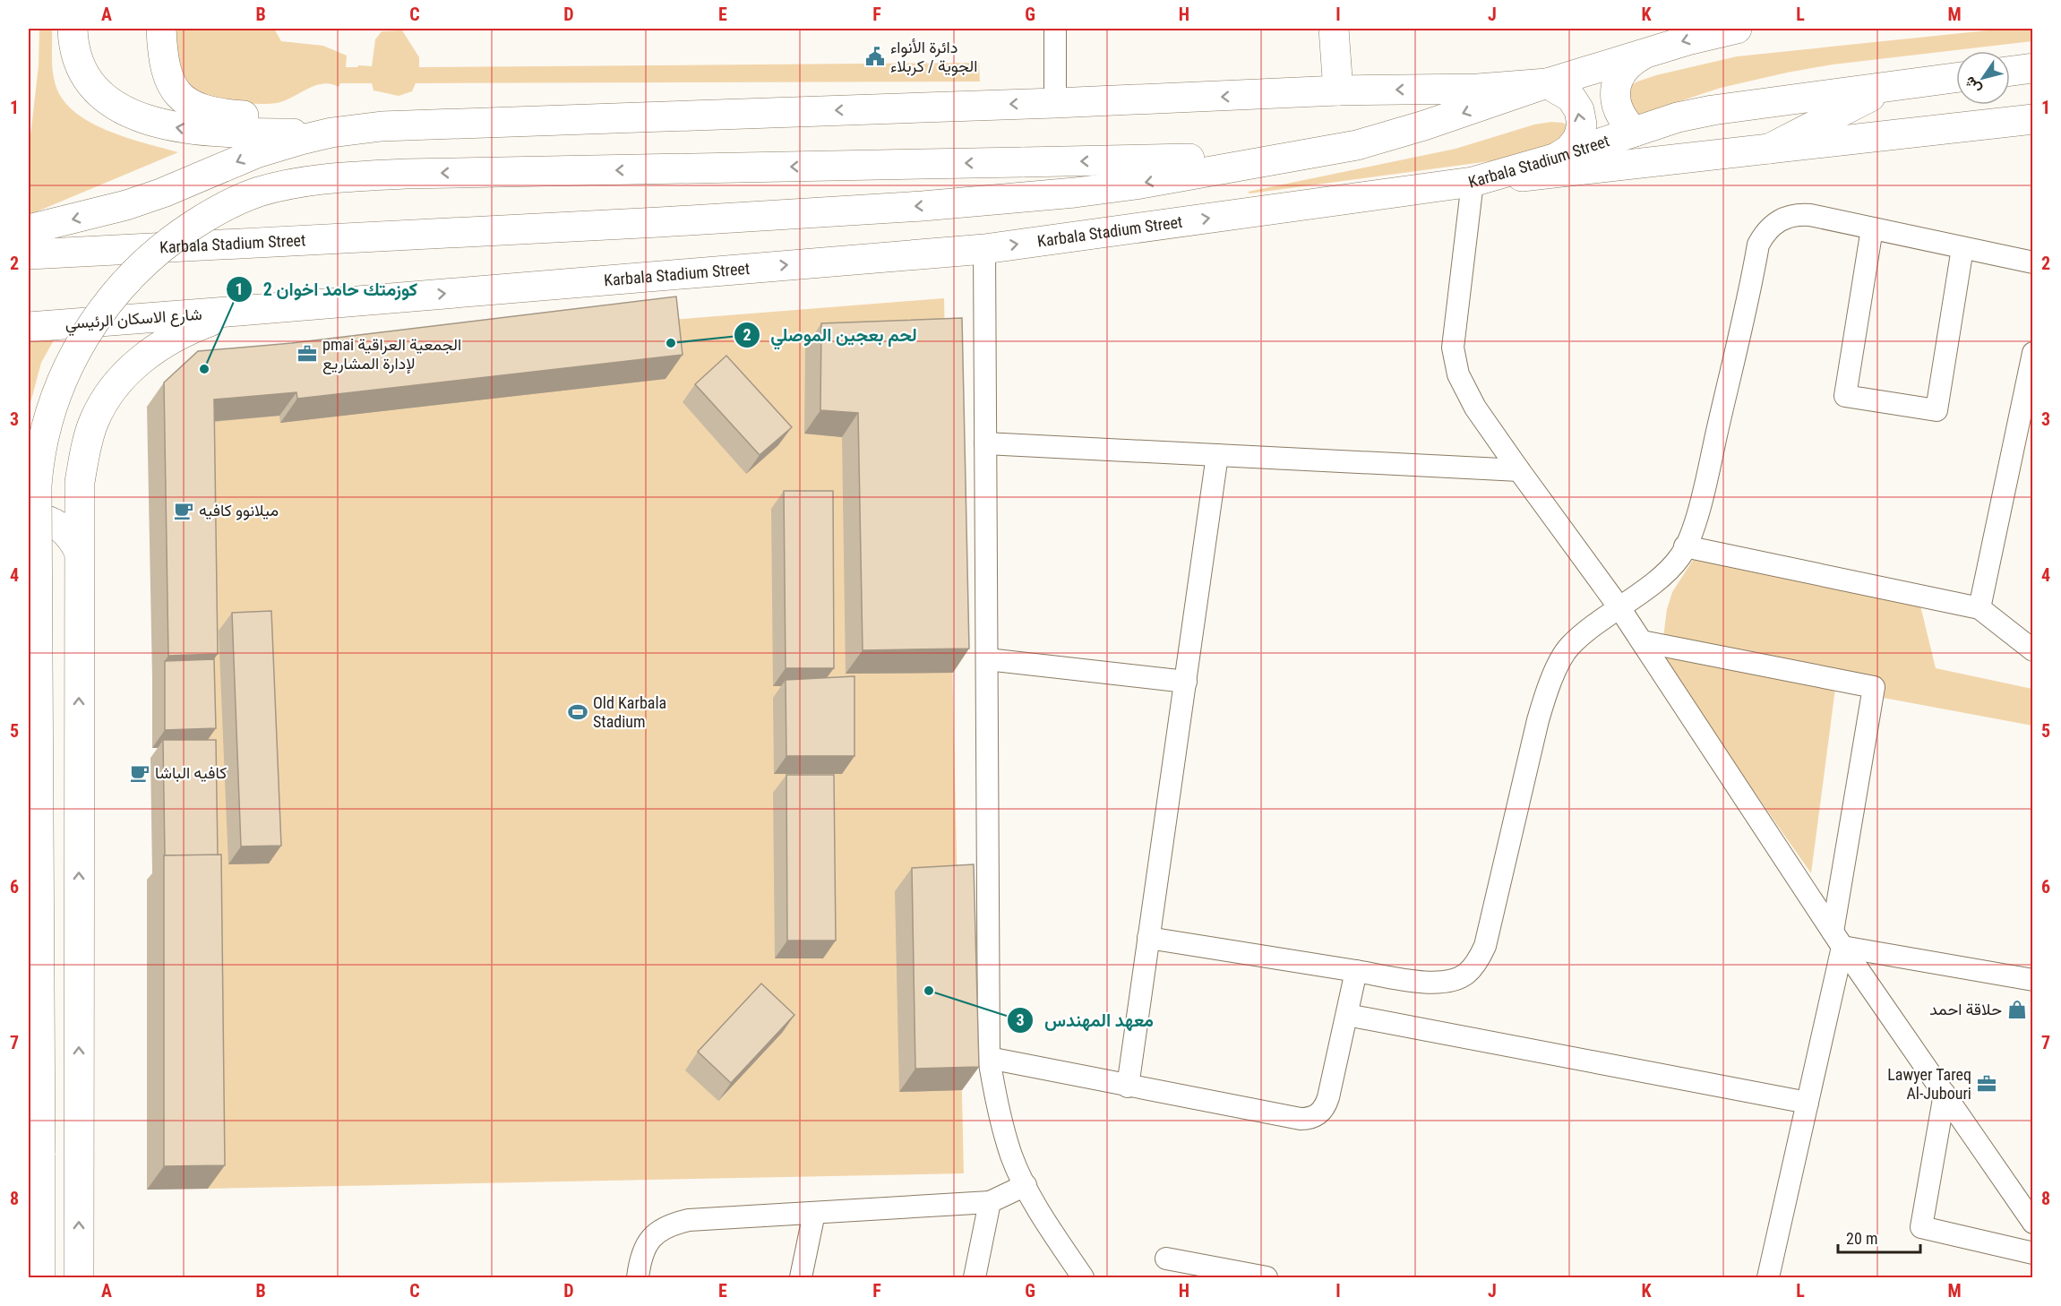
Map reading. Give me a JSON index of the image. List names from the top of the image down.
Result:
{
  "streets": {
    "main road": ["Karbala Stadium Street", "شارع الاسكان الرئيسي"]
  },
  "crossings": [
    ["Karbala Stadium Street", "شارع الاسكان الرئيسي"]
  ],
  "places": {
    "public building": ["دائرة الأنواء الجوية / كربلاء"],
    "other": ["لحم بعجين الموصلي", "كوزمتك حامد اخوان 2", "معهد المهندس"],
    "office": ["pmai الجمعية العراقية لإدارة المشاريع", "Lawyer Tareq Al-Jubouri"],
    "cafe": ["ميلانوو كافيه", "كافيه الباشا"],
    "sports": ["Old Karbala Stadium"],
    "shop": ["حلاقة احمد"]
  },
  "scale_bar": "20 m",
  "north": "bottom left",
  "grid": {
    "columns": [
      "A",
      "B",
      "C",
      "D",
      "E",
      "F",
      "G",
      "H",
      "I",
      "J",
      "K",
      "L",
      "M"
    ],
    "rows": [
      "1",
      "2",
      "3",
      "4",
      "5",
      "6",
      "7",
      "8"
    ]
  }
}
